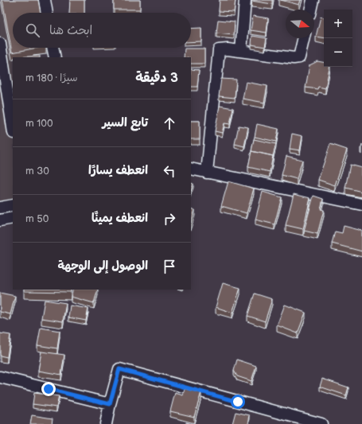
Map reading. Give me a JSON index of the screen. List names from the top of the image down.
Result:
{
  "north": "right",
  "page": {
    "map_buttons": ["+", "−"],
    "search": "ابحث هنا",
    "heading": ["3 دقيقة", "سيرًا · 180 m"],
    "list": [
      ["تابع السير", "100 m"],
      ["انعطف يسارًا", "30 m"],
      ["انعطف يمينًا", "50 m"],
      "الوصول إلى الوجهة"
    ]
  }
}
